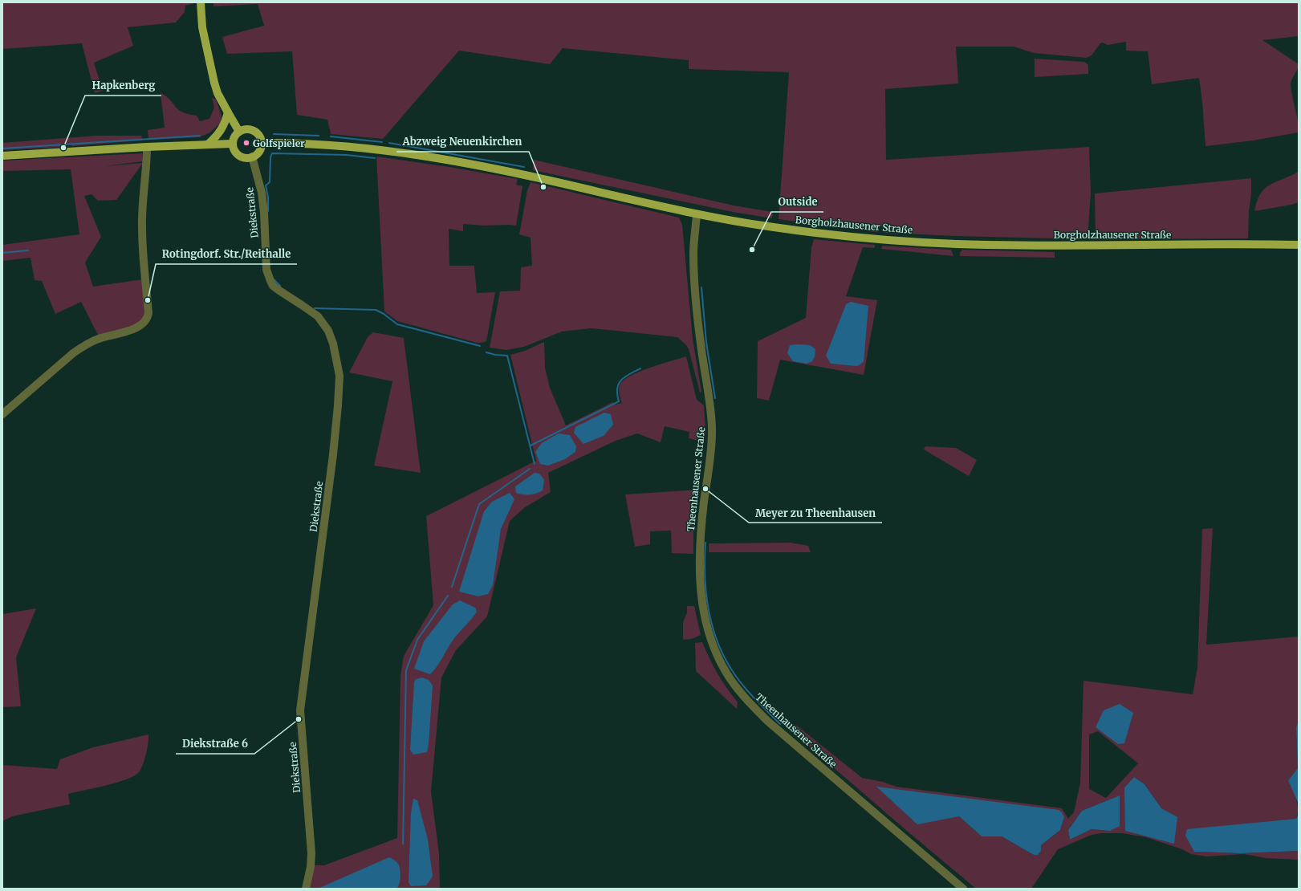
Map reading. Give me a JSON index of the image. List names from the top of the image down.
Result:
{
  "streets": {
    "main road": ["Borgholzhausener Straße"],
    "street": ["Diekstraße", "Theenhausener Straße"]
  },
  "crossings": [
    ["Diekstraße", "Borgholzhausener Straße"],
    ["Borgholzhausener Straße", "Theenhausener Straße"]
  ],
  "places": [
    "Golfspieler",
    "Hapkenberg",
    "Abzweig Neuenkirchen",
    "Outside",
    "Rotingdorf. Str./Reithalle",
    "Meyer zu Theenhausen",
    "Diekstraße 6"
  ]
}
